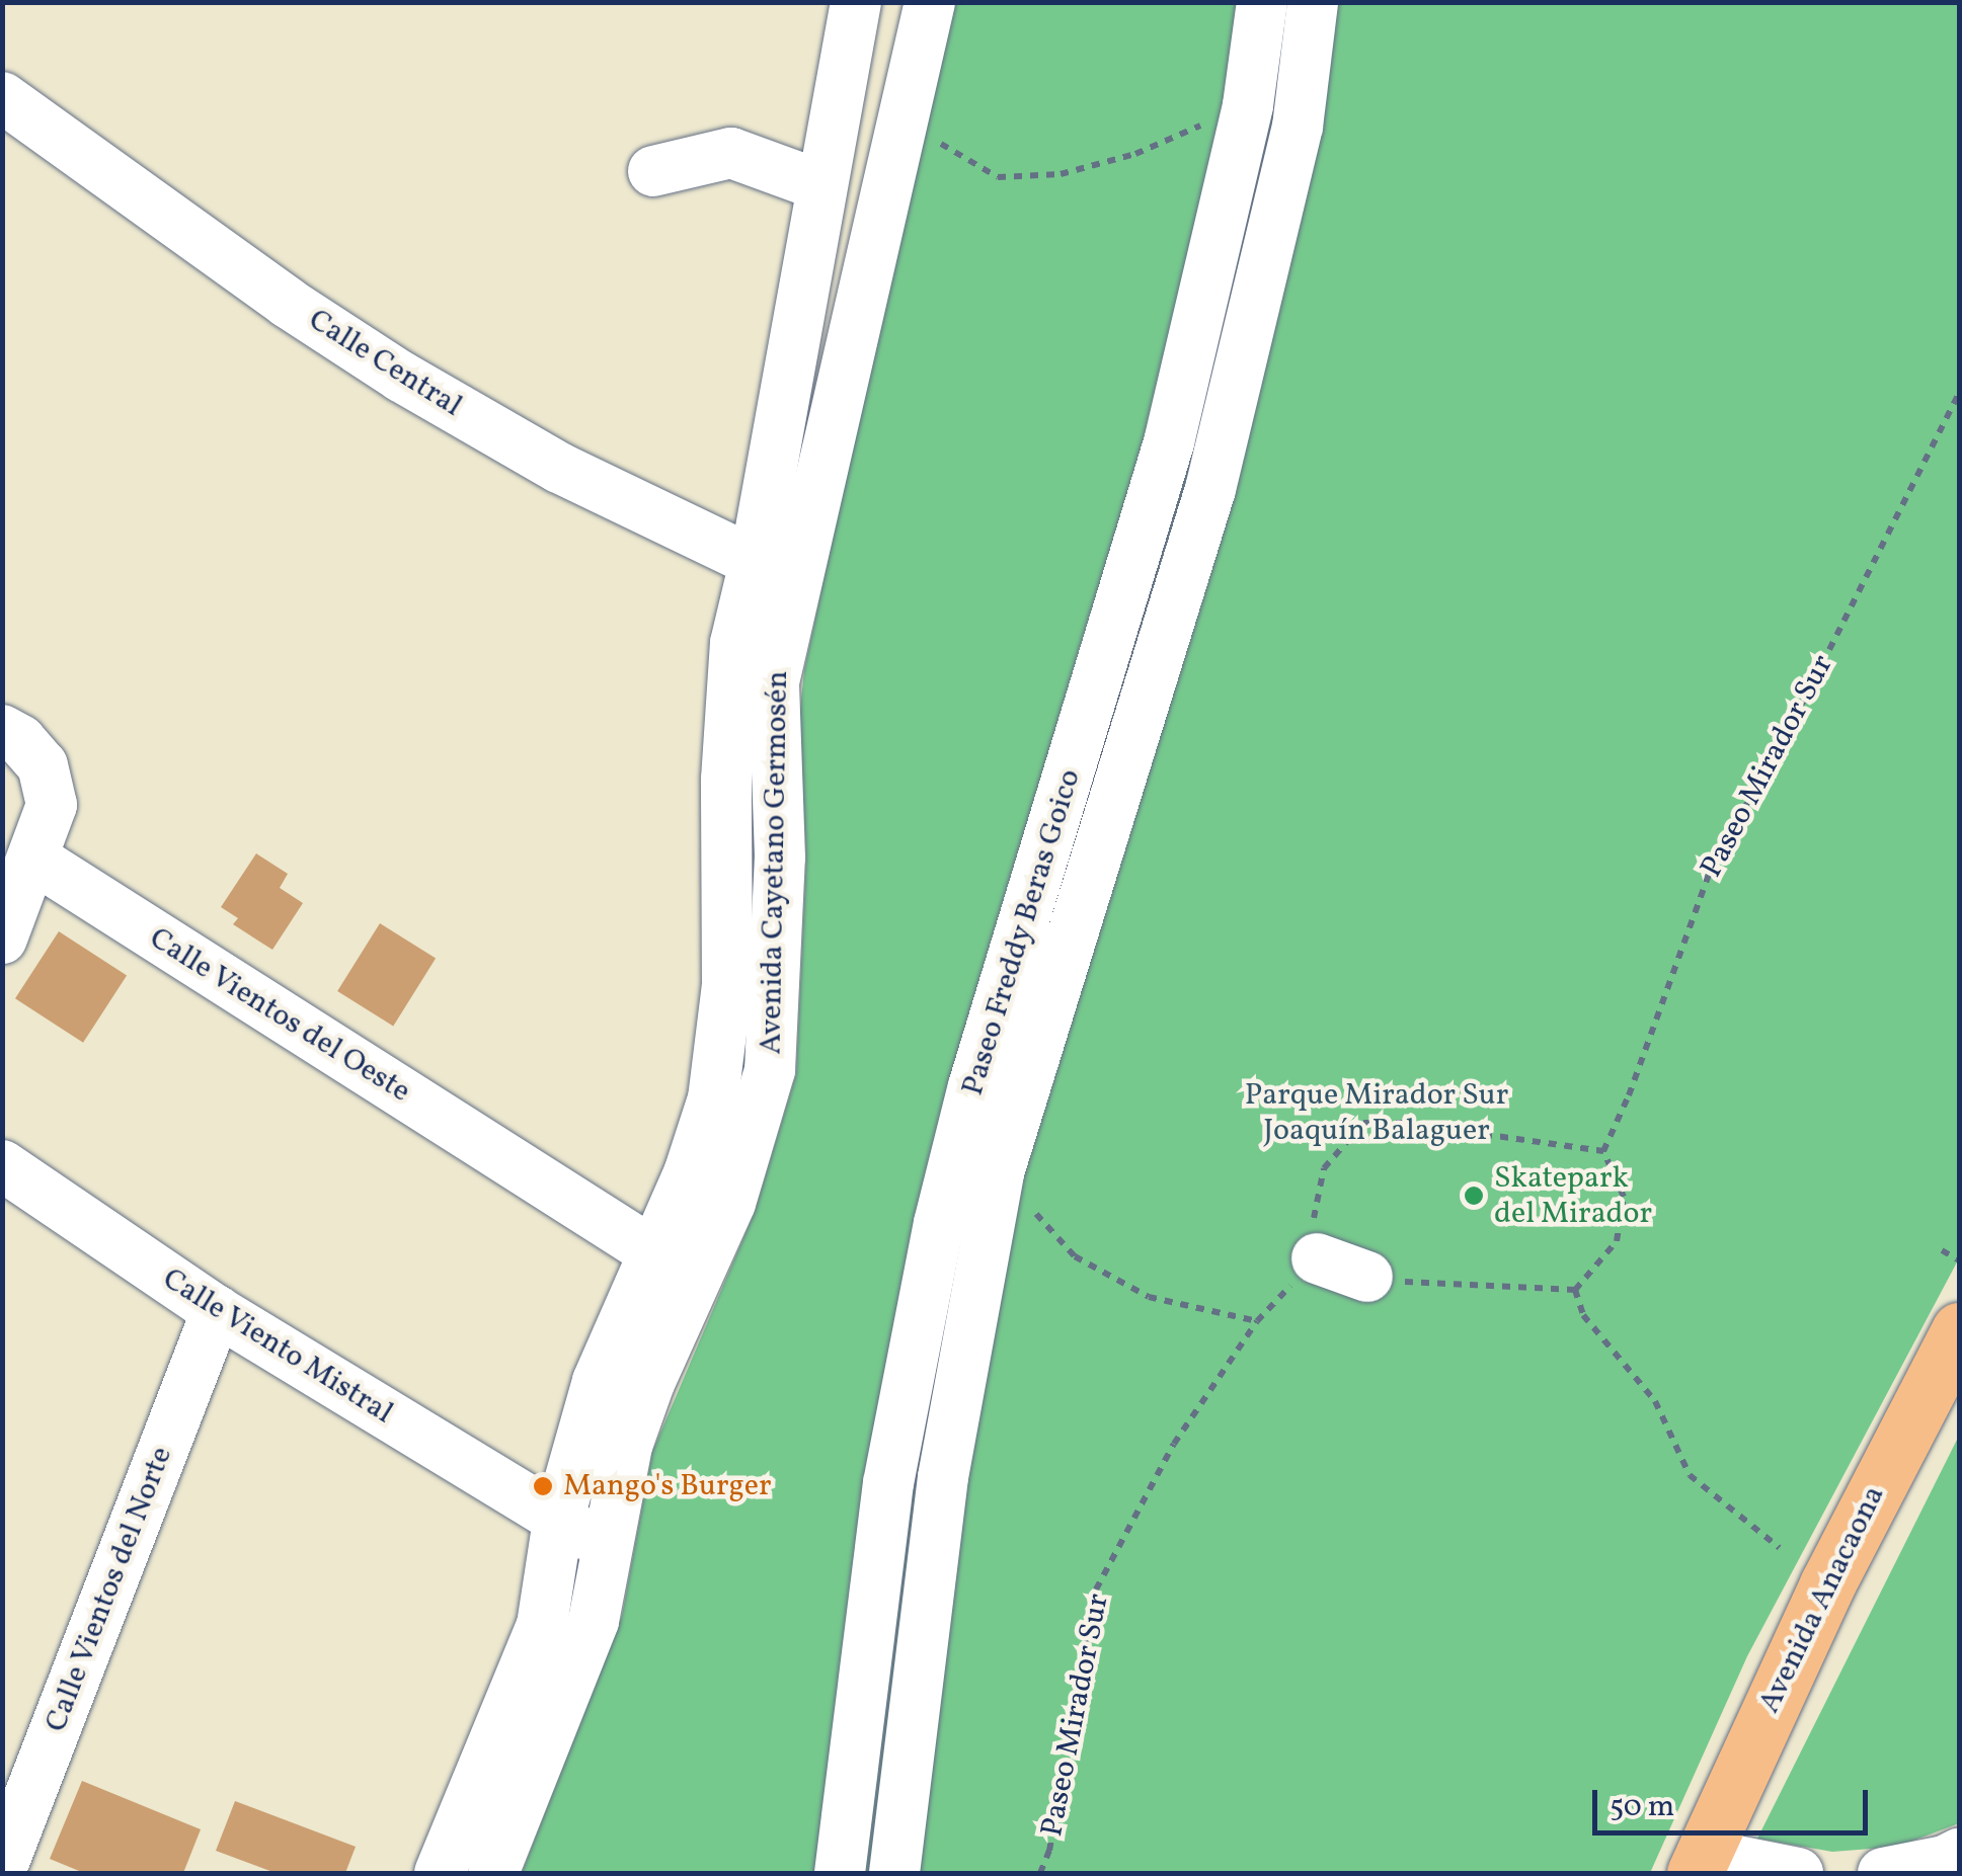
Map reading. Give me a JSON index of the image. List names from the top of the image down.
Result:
{
  "streets": {
    "main road": ["Avenida Anacaona"],
    "street": [
      "Calle Central",
      "Avenida Cayetano Germosén",
      "Paseo Freddy Beras Goico",
      "Calle Vientos del Oeste",
      "Calle Viento Mistral",
      "Calle Vientos del Norte"
    ],
    "path": ["Paseo Mirador Sur"]
  },
  "crossings": [
    ["Calle Central", "Avenida Cayetano Germosén"],
    ["Avenida Cayetano Germosén", "Calle Vientos del Oeste"],
    ["Avenida Cayetano Germosén", "Calle Viento Mistral"],
    ["Calle Viento Mistral", "Calle Vientos del Norte"]
  ],
  "parks": ["Parque Mirador Sur Joaquín Balaguer"],
  "places": ["Skatepark del Mirador", "Mango's Burger"],
  "scale_bar": "50 m"
}
